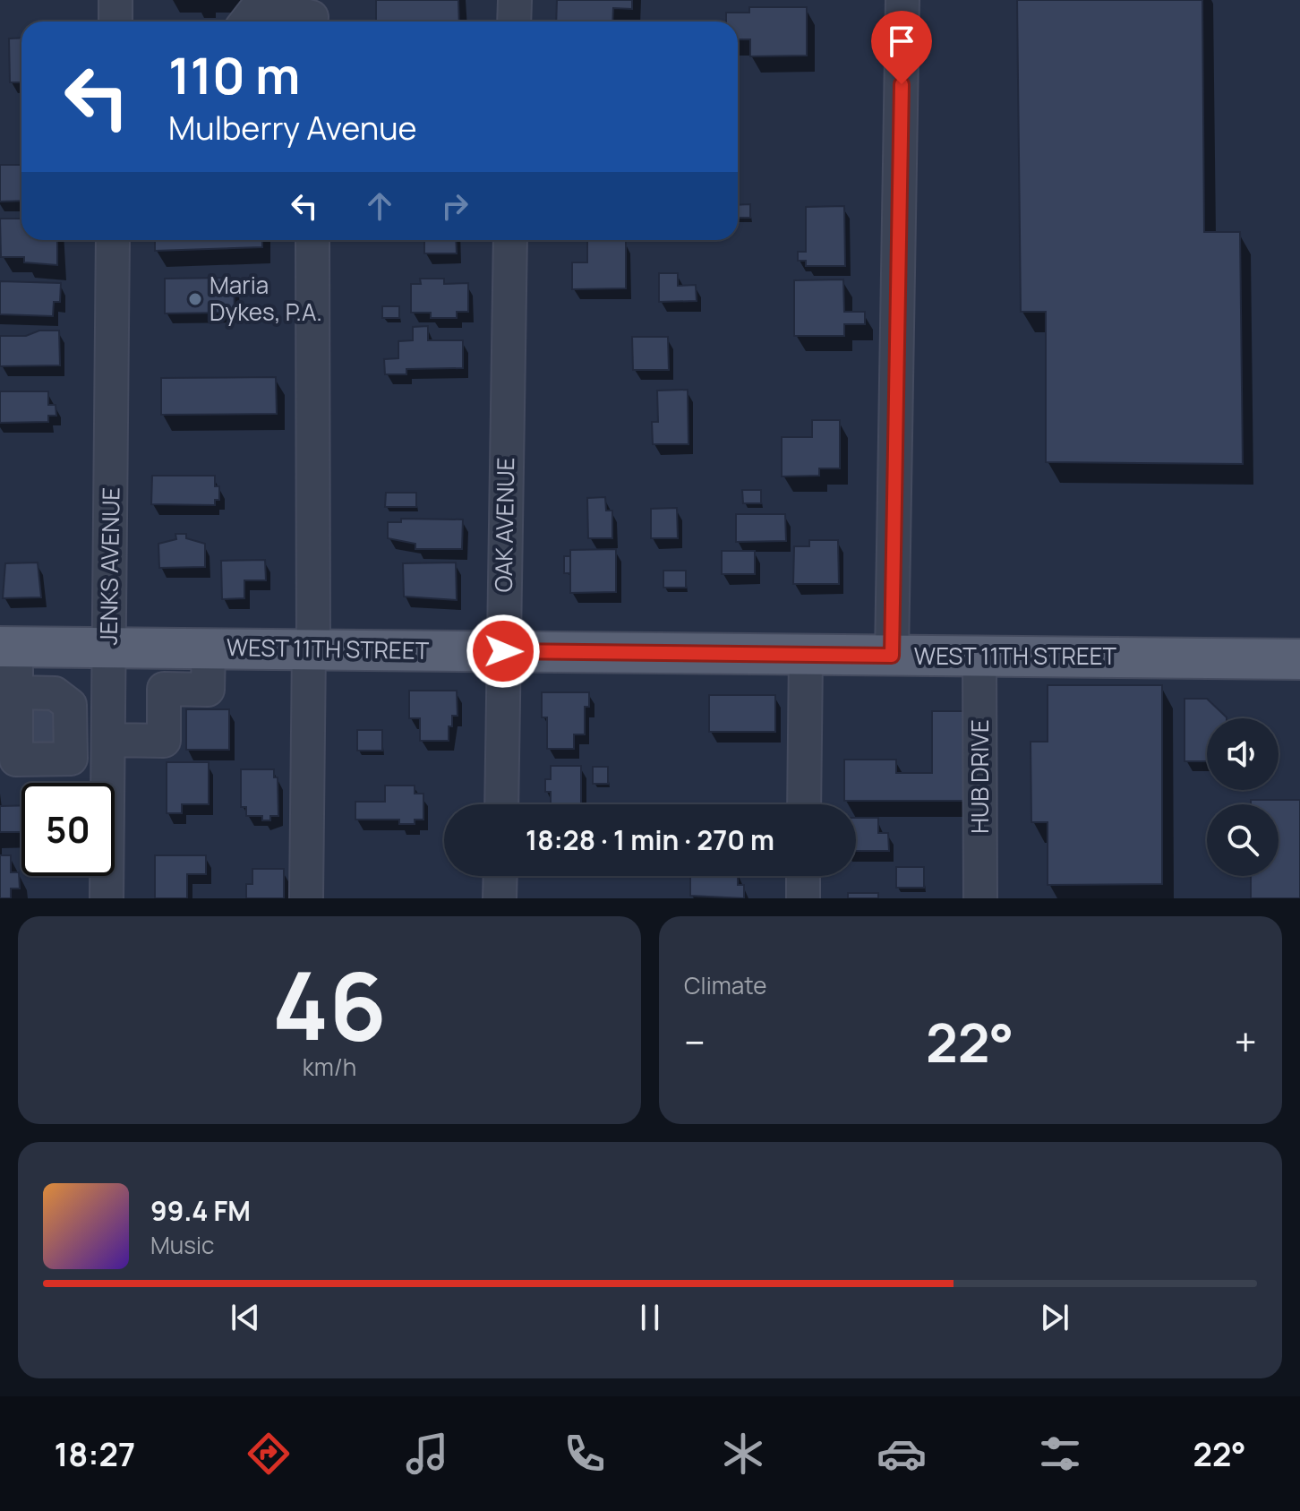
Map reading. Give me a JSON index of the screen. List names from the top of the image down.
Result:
{
  "streets": {
    "main road": ["WEST 11TH STREET"],
    "street": ["OAK AVENUE", "JENKS AVENUE", "HUB DRIVE"]
  },
  "crossings": [
    ["OAK AVENUE", "WEST 11TH STREET"],
    ["JENKS AVENUE", "WEST 11TH STREET"],
    ["WEST 11TH STREET", "HUB DRIVE"]
  ],
  "places": ["Maria Dykes, P.A."],
  "page": {
    "turn": ["110 m", "Mulberry Avenue"],
    "limit": "50",
    "trip": "18:28 · 1 min · 270 m",
    "tile": [
      ["46", "km/h"],
      "Climate"
    ],
    "heat": ["−", "22°", "+"],
    "song": ["99.4 FM", "Music"],
    "tabs": ["18:27", "22°"]
  }
}
